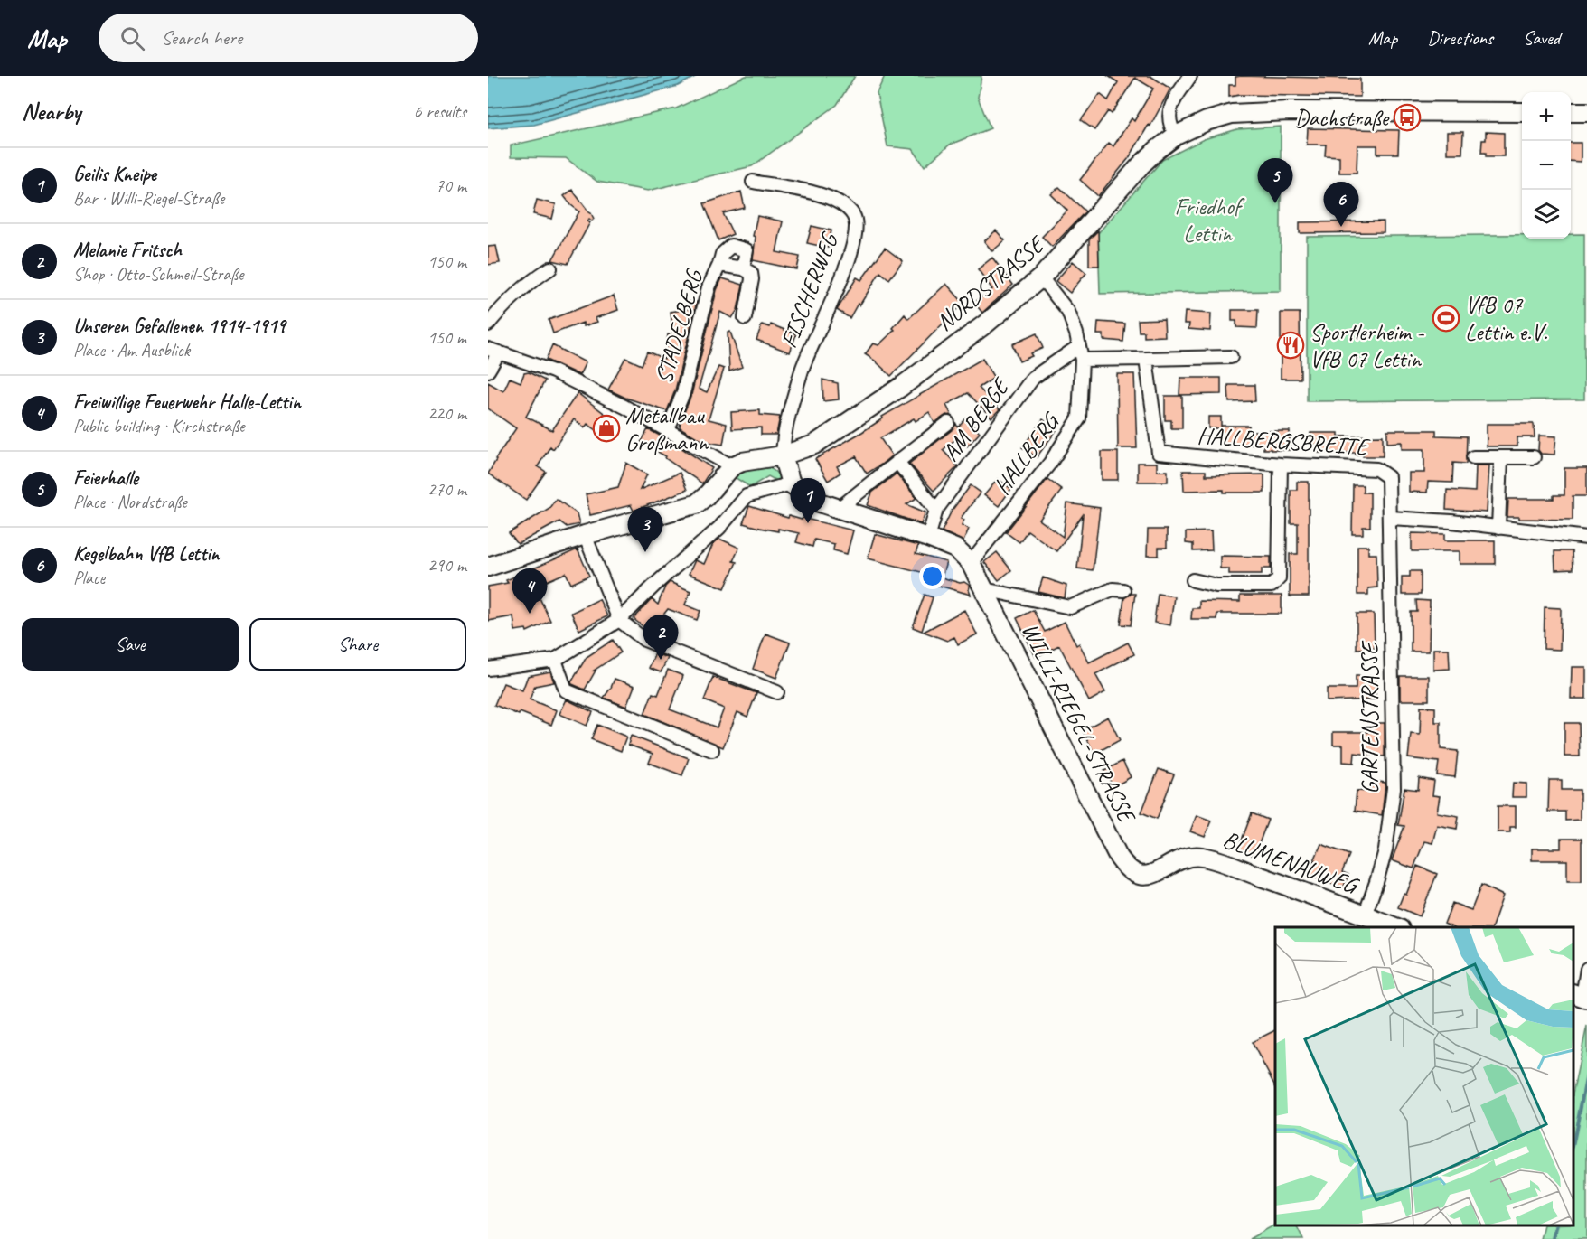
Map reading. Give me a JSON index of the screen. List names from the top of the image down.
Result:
{
  "streets": {
    "street": [
      "NORDSTRASSE",
      "FISCHERWEG",
      "STADELBERG",
      "AM BERGE",
      "HALLBERGSBREITE",
      "HALLBERG",
      "GARTENSTRASSE",
      "WILLI-RIEGEL-STRASSE",
      "BLUMENAUWEG"
    ]
  },
  "crossings": [
    ["NORDSTRASSE", "FISCHERWEG"],
    ["NORDSTRASSE", "HALLBERG"],
    ["AM BERGE", "HALLBERG"],
    ["AM BERGE", "WILLI-RIEGEL-STRASSE"],
    ["HALLBERGSBREITE", "GARTENSTRASSE"],
    ["HALLBERG", "WILLI-RIEGEL-STRASSE"],
    ["GARTENSTRASSE", "BLUMENAUWEG"],
    ["WILLI-RIEGEL-STRASSE", "BLUMENAUWEG"]
  ],
  "parks": ["Friedhof Lettin"],
  "places": {
    "bus stop": ["Dachstraße"],
    "sports": ["VfB 07 Lettin e.V."],
    "restaurant": ["Sportlerheim - VfB 07 Lettin"],
    "shop": ["Metallbau Großmann"]
  },
  "page": {
    "header": "Map",
    "search": "Search here",
    "nav": ["Map", "Directions", "Saved"],
    "heading": ["Nearby", "6 results"],
    "map_buttons": ["+", "−"],
    "list": [
      {
        "mark": "1",
        "name": "Geilis Kneipe",
        "note": "Bar · Willi-Riegel-Straße",
        "value": "70 m"
      },
      {
        "mark": "2",
        "name": "Melanie Fritsch",
        "note": "Shop · Otto-Schmeil-Straße",
        "value": "150 m"
      },
      {
        "mark": "3",
        "name": "Unseren Gefallenen 1914-1919",
        "note": "Place · Am Ausblick",
        "value": "150 m"
      },
      {
        "mark": "4",
        "name": "Freiwillige Feuerwehr Halle-Lettin",
        "note": "Public building · Kirchstraße",
        "value": "220 m"
      },
      {
        "mark": "5",
        "name": "Feierhalle",
        "note": "Place · Nordstraße",
        "value": "270 m"
      },
      {
        "mark": "6",
        "name": "Kegelbahn VfB Lettin",
        "note": "Place",
        "value": "290 m"
      }
    ],
    "pins": [
      "5",
      "6",
      "1",
      "3",
      "4",
      "2"
    ],
    "buttons": ["Save", "Share"]
  }
}
